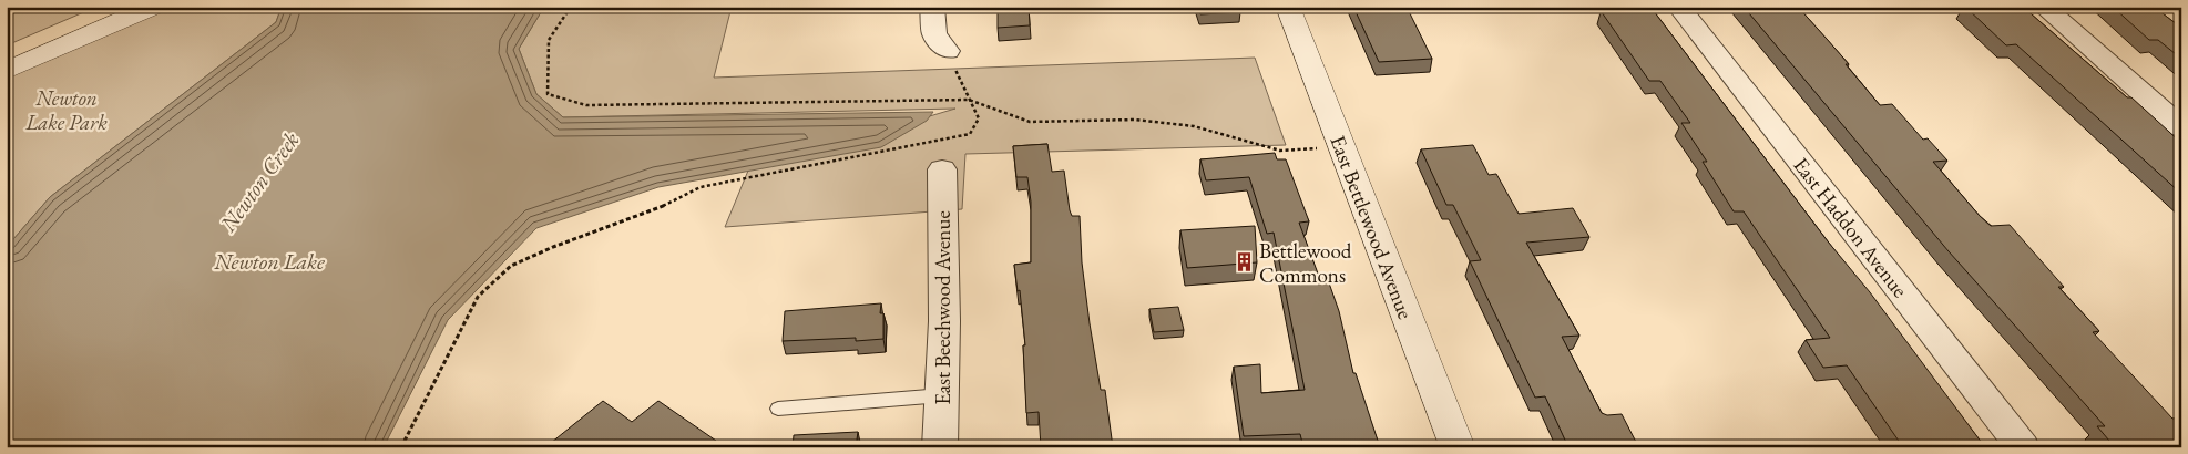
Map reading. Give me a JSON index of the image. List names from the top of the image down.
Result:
{
  "streets": {
    "street": ["East Bettlewood Avenue", "East Haddon Avenue", "East Beechwood Avenue"]
  },
  "water": ["Newton Creek", "Newton Lake"],
  "parks": ["Newton Lake Park"],
  "places": {
    "building": ["Bettlewood Commons"]
  }
}
